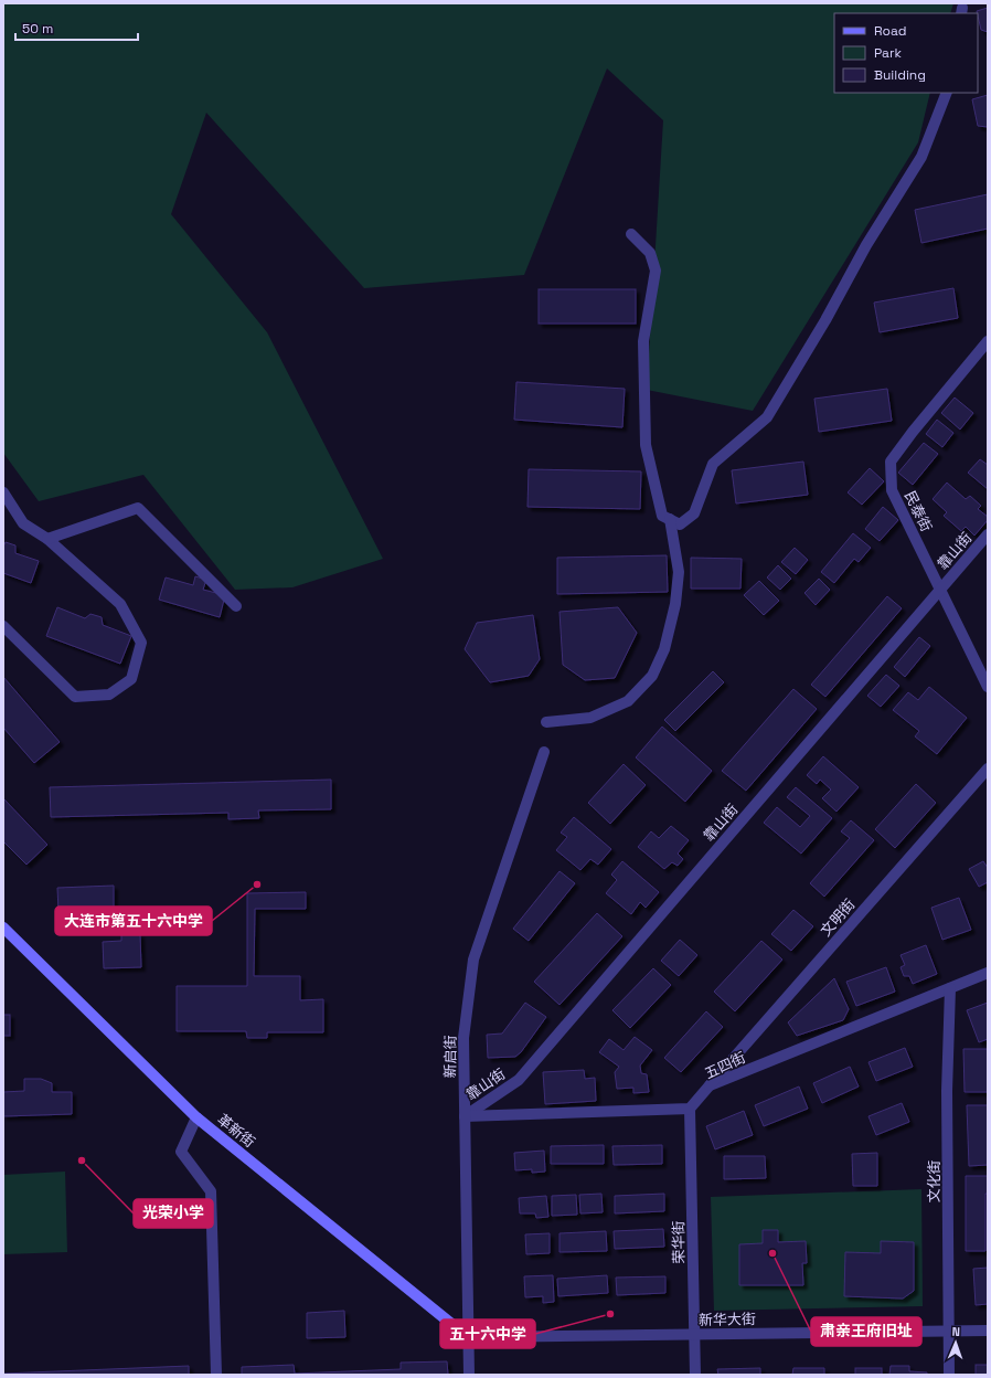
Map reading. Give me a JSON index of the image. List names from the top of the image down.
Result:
{
  "streets": {
    "main road": ["革新街"],
    "street": [
      "民泰街",
      "靠山街",
      "文明街",
      "新启街",
      "五四街",
      "文化街",
      "荣华街",
      "新华大街"
    ]
  },
  "crossings": [
    ["民泰街", "靠山街"],
    ["靠山街", "新启街"],
    ["文明街", "五四街"],
    ["新启街", "革新街"],
    ["新启街", "新华大街"],
    ["五四街", "文化街"],
    ["五四街", "荣华街"],
    ["革新街", "新华大街"],
    ["文化街", "新华大街"],
    ["荣华街", "新华大街"]
  ],
  "places": [
    "大连市第五十六中学",
    "光荣小学",
    "肃亲王府旧址",
    "五十六中学"
  ],
  "legend": ["Road", "Park", "Building"],
  "scale_bar": "50 m",
  "north": "top"
}
